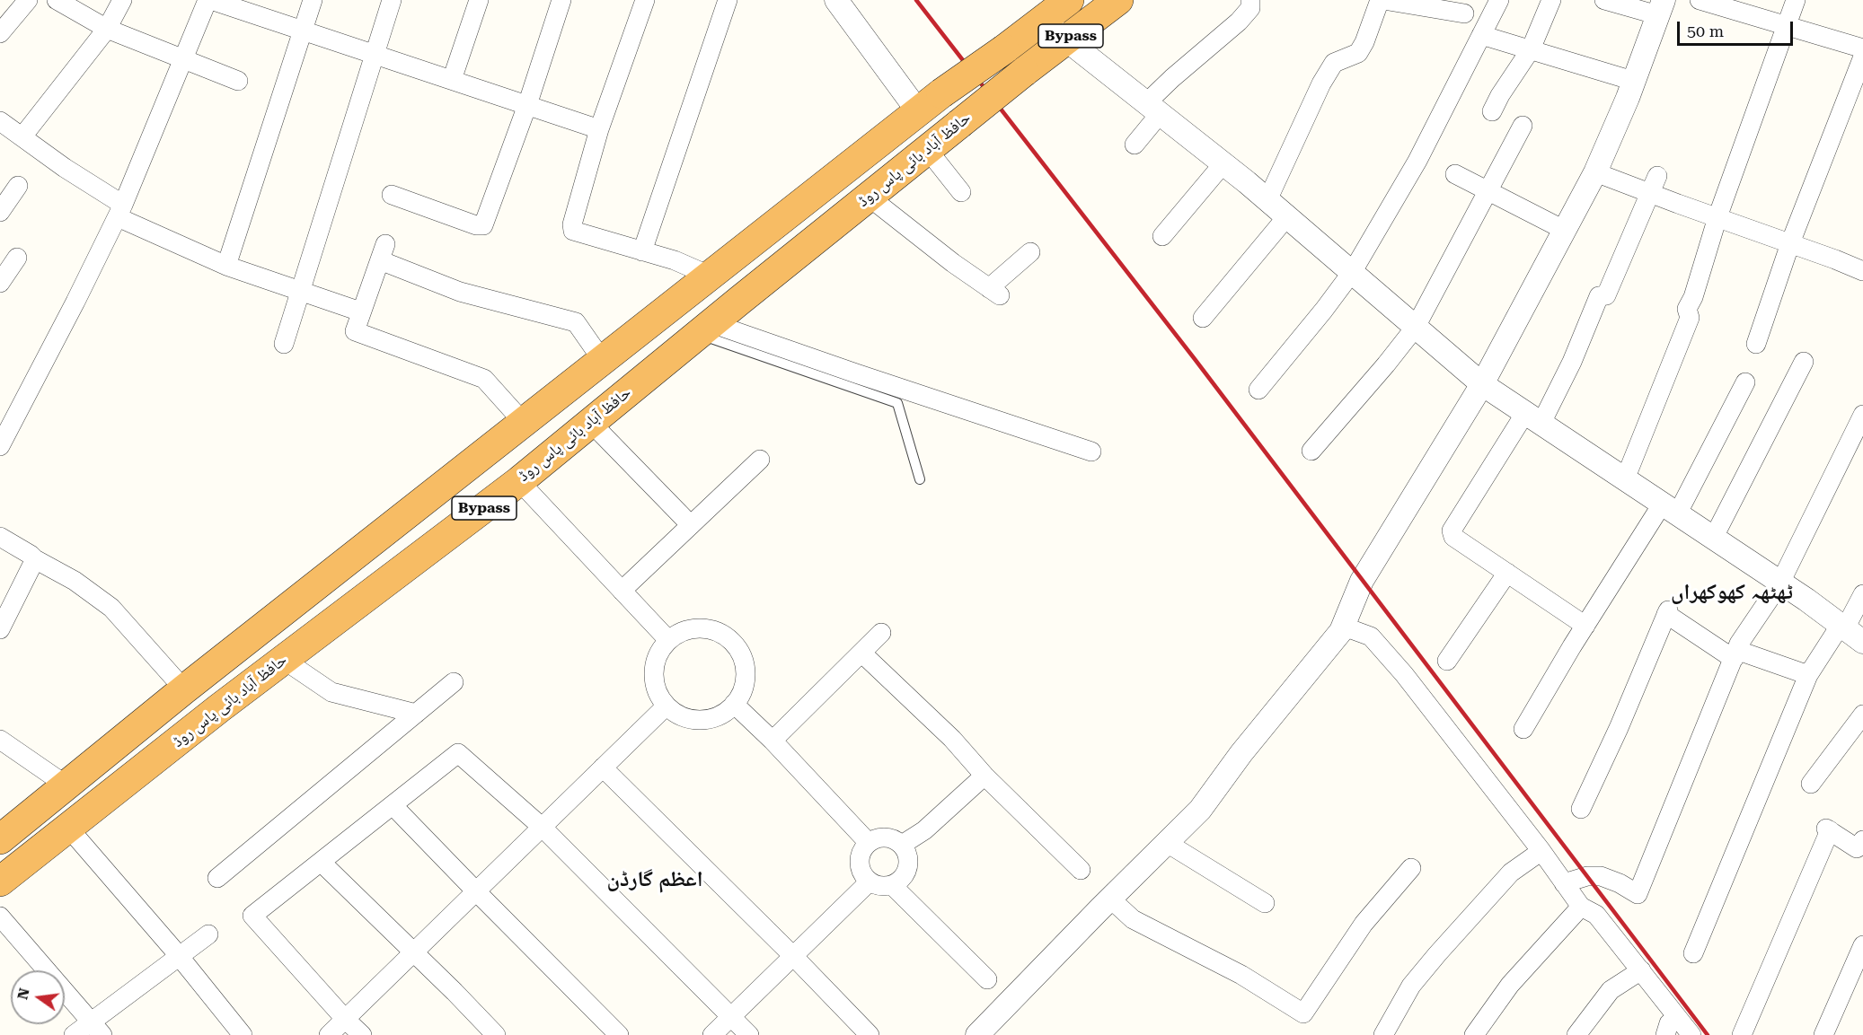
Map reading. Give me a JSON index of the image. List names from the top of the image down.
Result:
{
  "streets": {
    "highway": ["Bypass", "حافظ آباد بائی پاس روڈ"]
  },
  "districts": ["ٹھٹھہ کھوکھراں", "اعظم گارڈن"],
  "scale_bar": "50 m",
  "north": "left"
}
